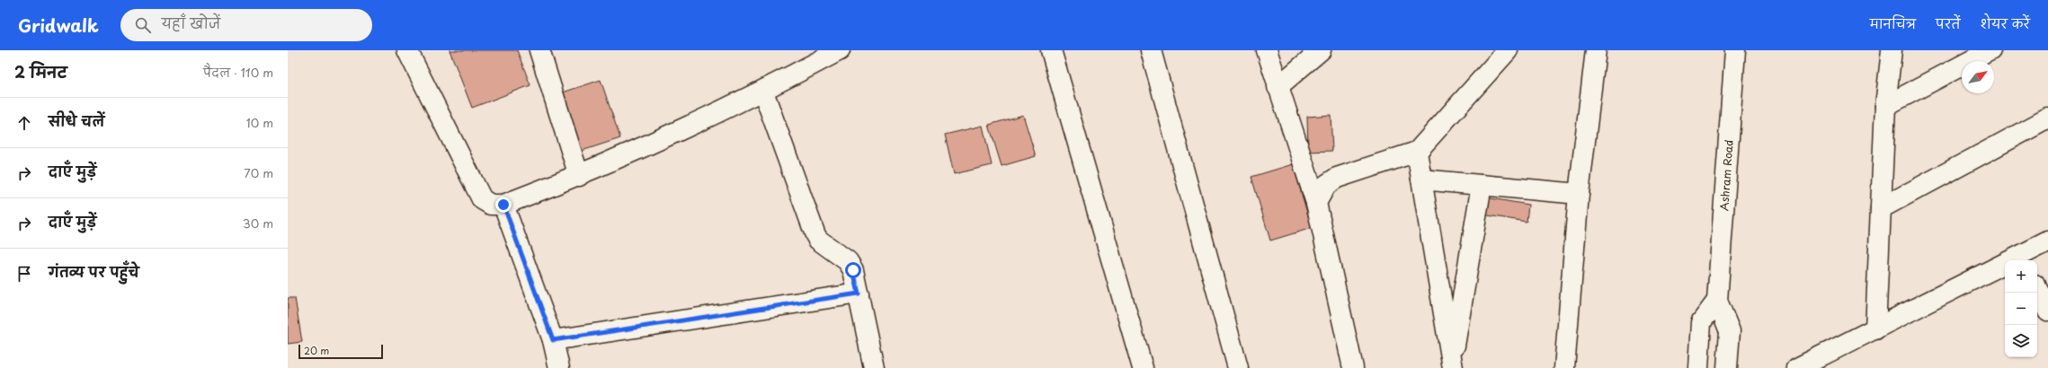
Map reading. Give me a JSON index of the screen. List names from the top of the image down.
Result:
{
  "streets": {
    "street": ["Ashram Road"]
  },
  "scale_bar": "20 m",
  "north": "top right",
  "page": {
    "header": "Gridwalk",
    "search": "यहाँ खोजें",
    "nav": ["मानचित्र", "परतें", "शेयर करें"],
    "heading": ["2 मिनट", "पैदल · 110 m"],
    "list": [
      ["सीधे चलें", "10 m"],
      ["दाएँ मुड़ें", "70 m"],
      ["दाएँ मुड़ें", "30 m"],
      "गंतव्य पर पहुँचे"
    ],
    "map_buttons": ["+", "−"],
    "scale": "20 m"
  }
}
